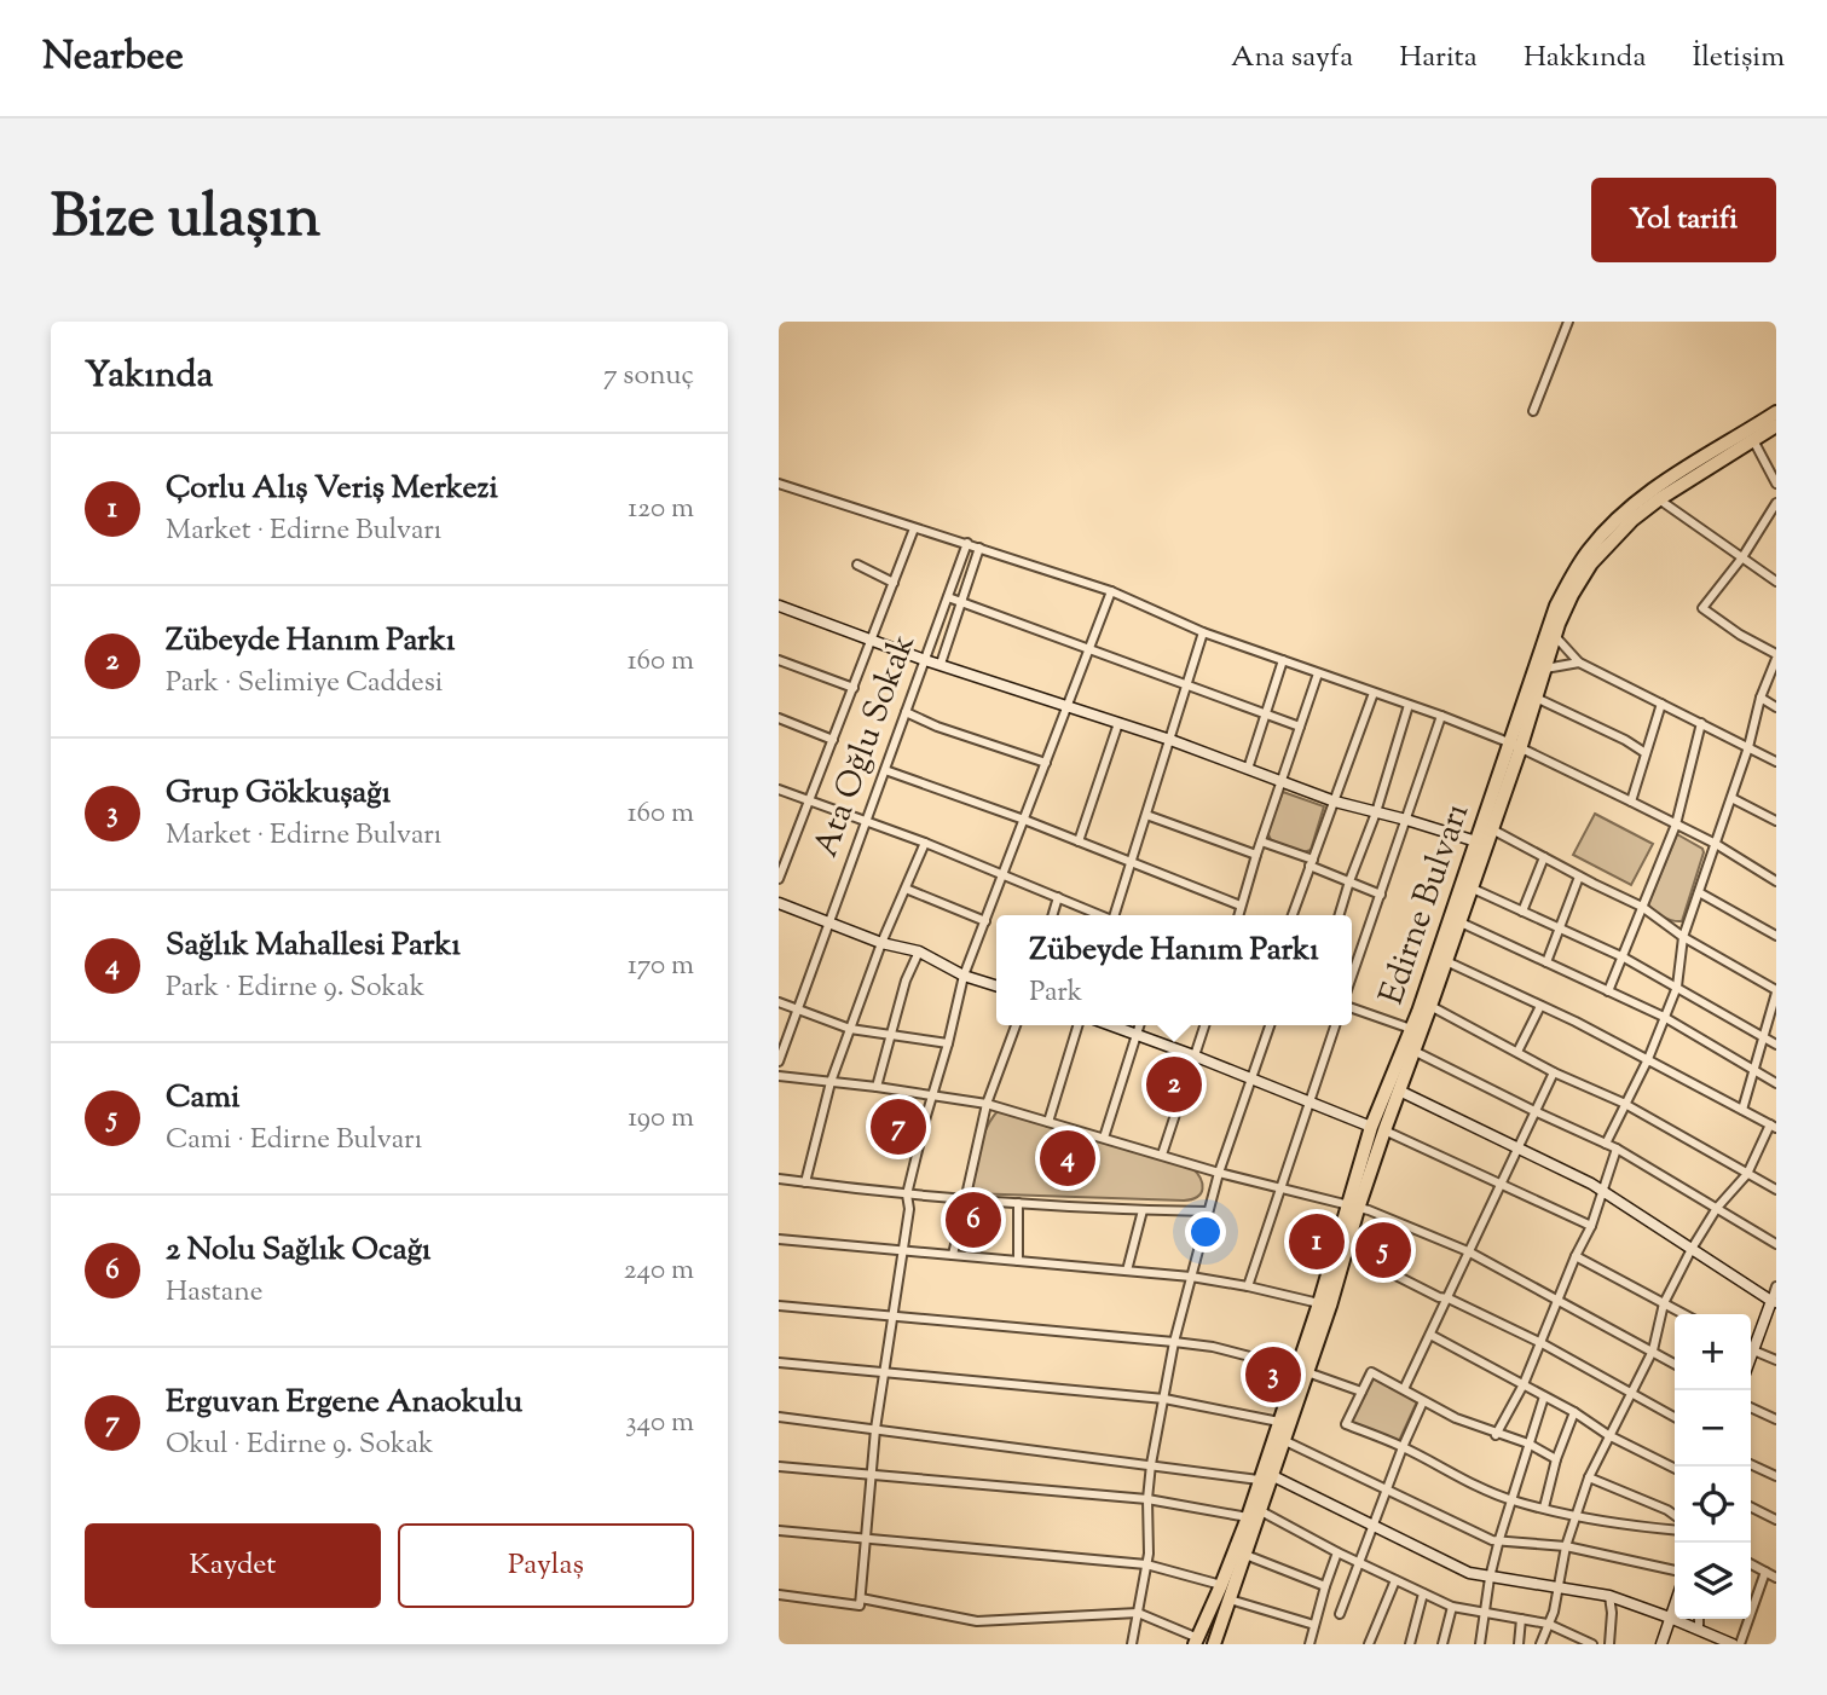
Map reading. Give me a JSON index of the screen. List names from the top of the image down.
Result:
{
  "streets": {
    "highway": ["Edirne Bulvarı"],
    "street": ["Ata Oğlu Sokak"]
  },
  "page": {
    "header": "Nearbee",
    "nav": [
      "Ana sayfa",
      "Harita",
      "Hakkında",
      "İletişim"
    ],
    "title": "Bize ulaşın",
    "buttons": [
      "Yol tarifi",
      ["Kaydet", "Paylaş"]
    ],
    "heading": ["Yakında", "7 sonuç"],
    "list": [
      {
        "mark": "1",
        "name": "Çorlu Alış Veriş Merkezi",
        "note": "Market · Edirne Bulvarı",
        "value": "120 m"
      },
      {
        "mark": "2",
        "name": "Zübeyde Hanım Parkı",
        "note": "Park · Selimiye Caddesi",
        "value": "160 m"
      },
      {
        "mark": "3",
        "name": "Grup Gökkuşağı",
        "note": "Market · Edirne Bulvarı",
        "value": "160 m"
      },
      {
        "mark": "4",
        "name": "Sağlık Mahallesi Parkı",
        "note": "Park · Edirne 9. Sokak",
        "value": "170 m"
      },
      {
        "mark": "5",
        "name": "Cami",
        "note": "Cami · Edirne Bulvarı",
        "value": "190 m"
      },
      {
        "mark": "6",
        "name": "2 Nolu Sağlık Ocağı",
        "note": "Hastane",
        "value": "240 m"
      },
      {
        "mark": "7",
        "name": "Erguvan Ergene Anaokulu",
        "note": "Okul · Edirne 9. Sokak",
        "value": "340 m"
      }
    ],
    "popup": ["Zübeyde Hanım Parkı", "Park"],
    "pins": [
      "2",
      "7",
      "4",
      "6",
      "1",
      "5",
      "3"
    ],
    "map_buttons": ["+", "−"]
  }
}
